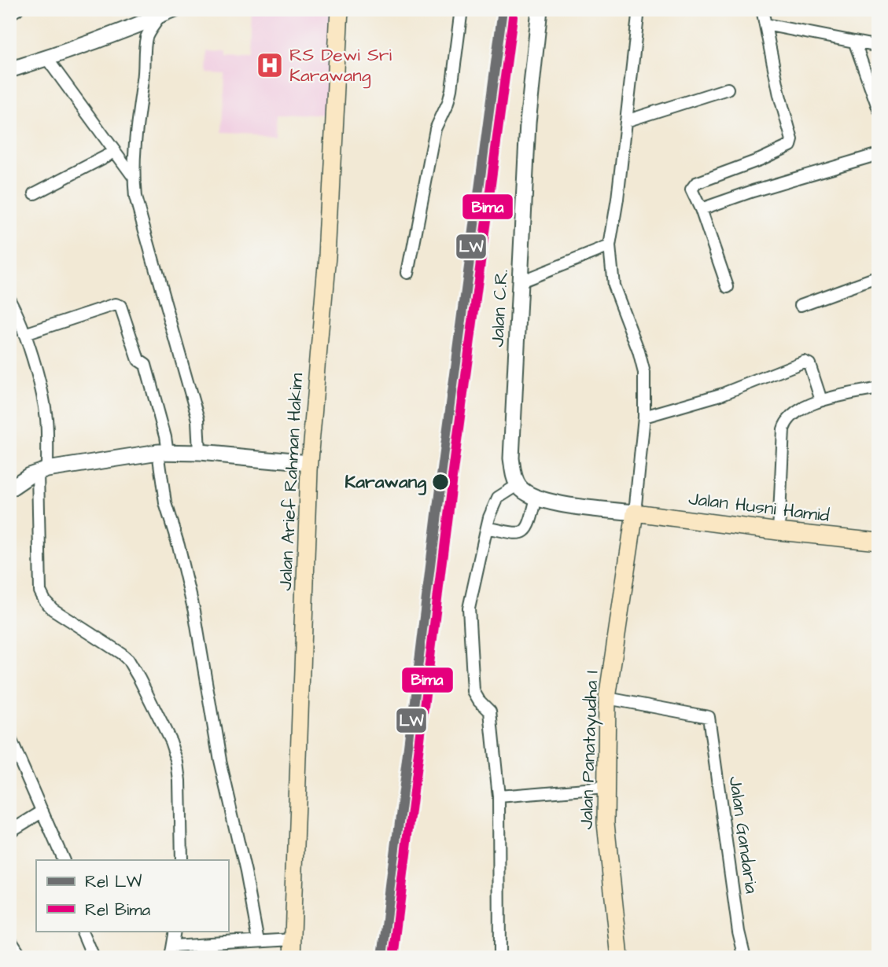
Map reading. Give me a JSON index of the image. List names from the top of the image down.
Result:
{
  "streets": {
    "main road": ["Jalan Arief Rahman Hakim", "Jalan Husni Hamid", "Jalan Panatayudha I"],
    "street": ["Jalan C.R.", "Jalan Gandaria"]
  },
  "crossings": [
    ["Jalan Husni Hamid", "Jalan Panatayudha I"],
    ["Jalan Panatayudha I", "Jalan Gandaria"]
  ],
  "places": {
    "hospital": ["RS Dewi Sri Karawang"],
    "other": ["Karawang"]
  },
  "lines": ["rail line LW", "rail line Bima"],
  "legend": ["Rel LW", "Rel Bima"]
}
